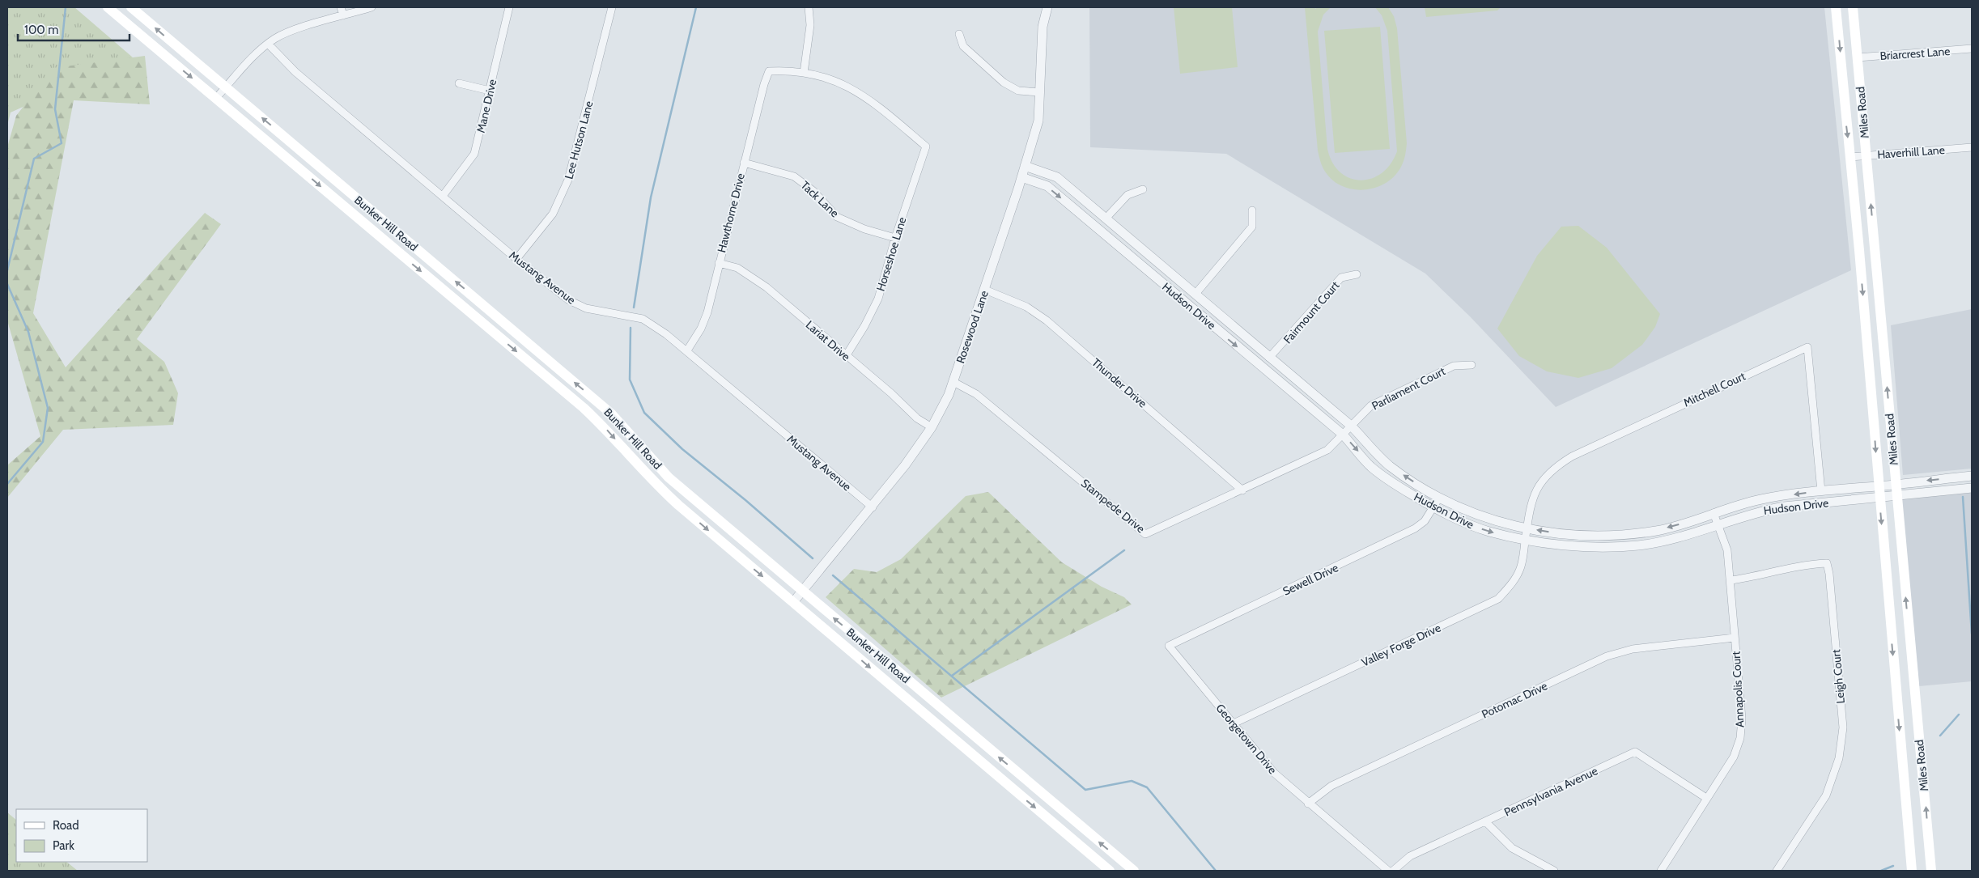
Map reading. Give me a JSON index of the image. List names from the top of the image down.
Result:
{
  "streets": {
    "main road": ["Miles Road", "Bunker Hill Road"],
    "street": [
      "Briarcrest Lane",
      "Mane Drive",
      "Lee Hutson Lane",
      "Haverhill Lane",
      "Tack Lane",
      "Hawthorne Drive",
      "Horseshoe Lane",
      "Mustang Avenue",
      "Hudson Drive",
      "Fairmount Court",
      "Rosewood Lane",
      "Lariat Drive",
      "Thunder Drive",
      "Parliament Court",
      "Mitchell Court",
      "Stampede Drive",
      "Sewell Drive",
      "Valley Forge Drive",
      "Leigh Court",
      "Annapolis Court",
      "Potomac Drive",
      "Georgetown Drive",
      "Pennsylvania Avenue"
    ]
  },
  "crossings": [
    ["Briarcrest Lane", "Miles Road"],
    ["Mane Drive", "Mustang Avenue"],
    ["Miles Road", "Haverhill Lane"],
    ["Miles Road", "Hudson Drive"],
    ["Lee Hutson Lane", "Mustang Avenue"],
    ["Tack Lane", "Hawthorne Drive"],
    ["Tack Lane", "Horseshoe Lane"],
    ["Hawthorne Drive", "Horseshoe Lane"],
    ["Hawthorne Drive", "Mustang Avenue"],
    ["Hawthorne Drive", "Lariat Drive"],
    ["Bunker Hill Road", "Rosewood Lane"],
    ["Horseshoe Lane", "Lariat Drive"],
    ["Mustang Avenue", "Rosewood Lane"],
    ["Hudson Drive", "Fairmount Court"],
    ["Hudson Drive", "Rosewood Lane"],
    ["Hudson Drive", "Parliament Court"],
    ["Hudson Drive", "Mitchell Court"],
    ["Hudson Drive", "Stampede Drive"],
    ["Hudson Drive", "Sewell Drive"],
    ["Hudson Drive", "Valley Forge Drive"],
    ["Hudson Drive", "Annapolis Court"],
    ["Rosewood Lane", "Lariat Drive"],
    ["Rosewood Lane", "Thunder Drive"],
    ["Rosewood Lane", "Stampede Drive"],
    ["Thunder Drive", "Stampede Drive"],
    ["Parliament Court", "Stampede Drive"],
    ["Mitchell Court", "Valley Forge Drive"],
    ["Sewell Drive", "Georgetown Drive"],
    ["Valley Forge Drive", "Georgetown Drive"],
    ["Leigh Court", "Annapolis Court"],
    ["Annapolis Court", "Potomac Drive"],
    ["Annapolis Court", "Pennsylvania Avenue"],
    ["Potomac Drive", "Georgetown Drive"]
  ],
  "legend": ["Road", "Park"],
  "scale_bar": "100 m"
}
